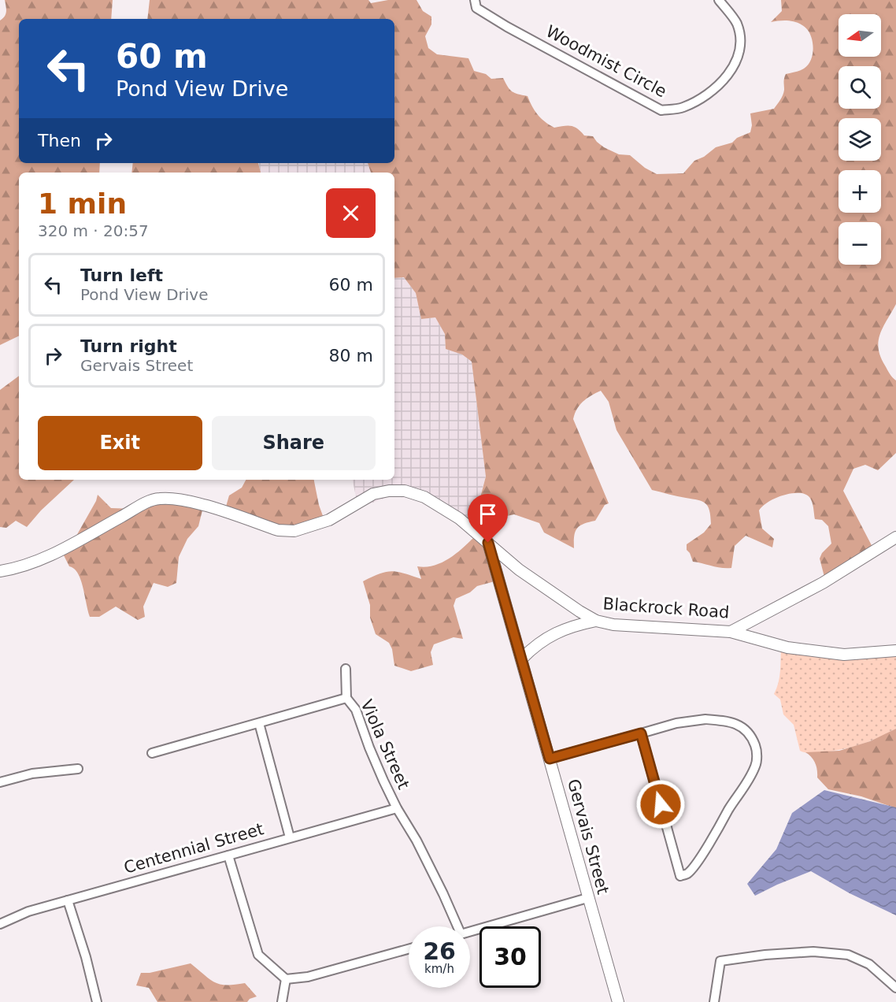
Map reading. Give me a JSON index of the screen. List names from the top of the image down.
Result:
{
  "streets": {
    "street": [
      "Woodmist Circle",
      "Blackrock Road",
      "Viola Street",
      "Gervais Street",
      "Centennial Street"
    ]
  },
  "crossings": [
    ["Blackrock Road", "Gervais Street"],
    ["Viola Street", "Centennial Street"]
  ],
  "north": "left",
  "page": {
    "map_buttons": ["+", "−"],
    "turn": ["60 m", "Pond View Drive"],
    "then": "Then",
    "heading": ["1 min", "320 m · 20:57"],
    "list": [
      {
        "name": "Turn left",
        "note": "Pond View Drive",
        "value": "60 m"
      },
      {
        "name": "Turn right",
        "note": "Gervais Street",
        "value": "80 m"
      }
    ],
    "buttons": ["Exit", "Share"],
    "speed": "26 km/h",
    "limit": "30"
  }
}
